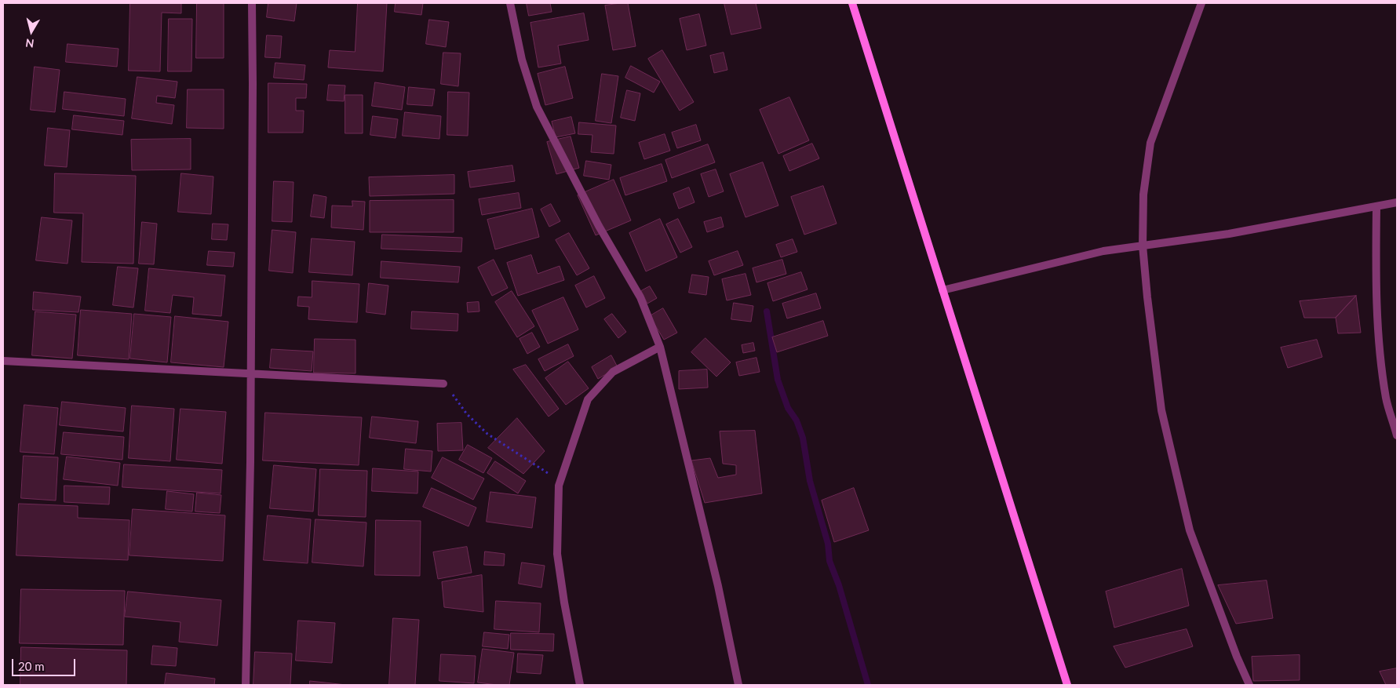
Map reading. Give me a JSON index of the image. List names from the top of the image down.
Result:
{
  "scale_bar": "20 m",
  "north": "bottom"
}
